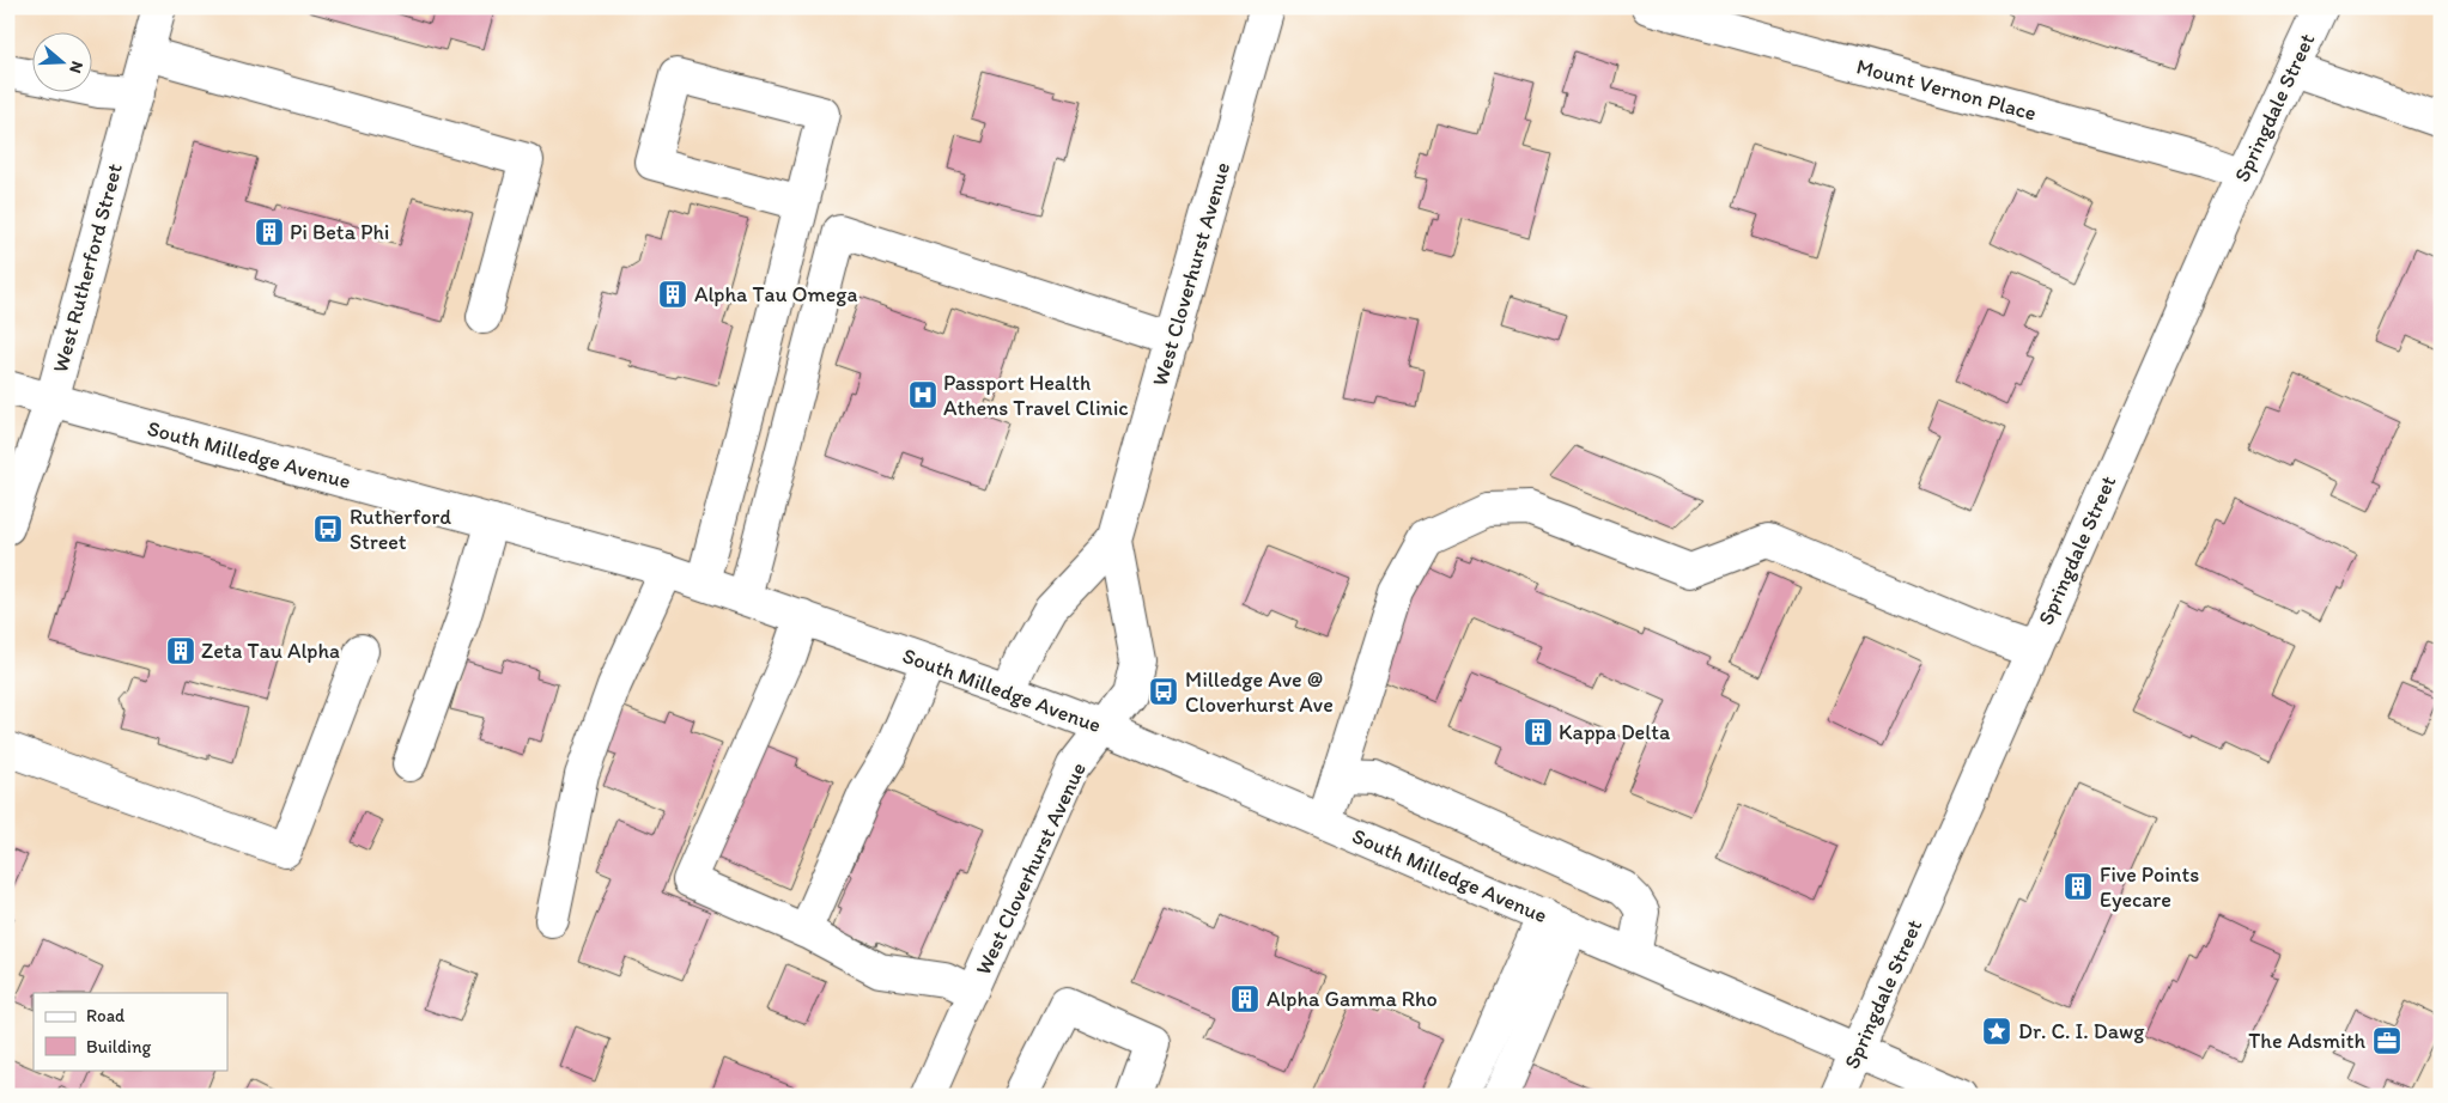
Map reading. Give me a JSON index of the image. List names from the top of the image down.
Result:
{
  "streets": {
    "street": [
      "Mount Vernon Place",
      "Springdale Street",
      "West Rutherford Street",
      "West Cloverhurst Avenue",
      "South Milledge Avenue"
    ]
  },
  "crossings": [
    ["Mount Vernon Place", "Springdale Street"],
    ["Springdale Street", "South Milledge Avenue"],
    ["West Rutherford Street", "South Milledge Avenue"],
    ["West Cloverhurst Avenue", "South Milledge Avenue"]
  ],
  "places": {
    "building": [
      "Pi Beta Phi",
      "Alpha Tau Omega",
      "Zeta Tau Alpha",
      "Kappa Delta",
      "Five Points Eyecare",
      "Alpha Gamma Rho"
    ],
    "hospital": ["Passport Health Athens Travel Clinic"],
    "bus stop": ["Rutherford Street", "Milledge Ave @ Cloverhurst Ave"],
    "place": ["Dr. C. I. Dawg"],
    "office": ["The Adsmith"]
  },
  "legend": ["Road", "Building"],
  "north": "right"
}
